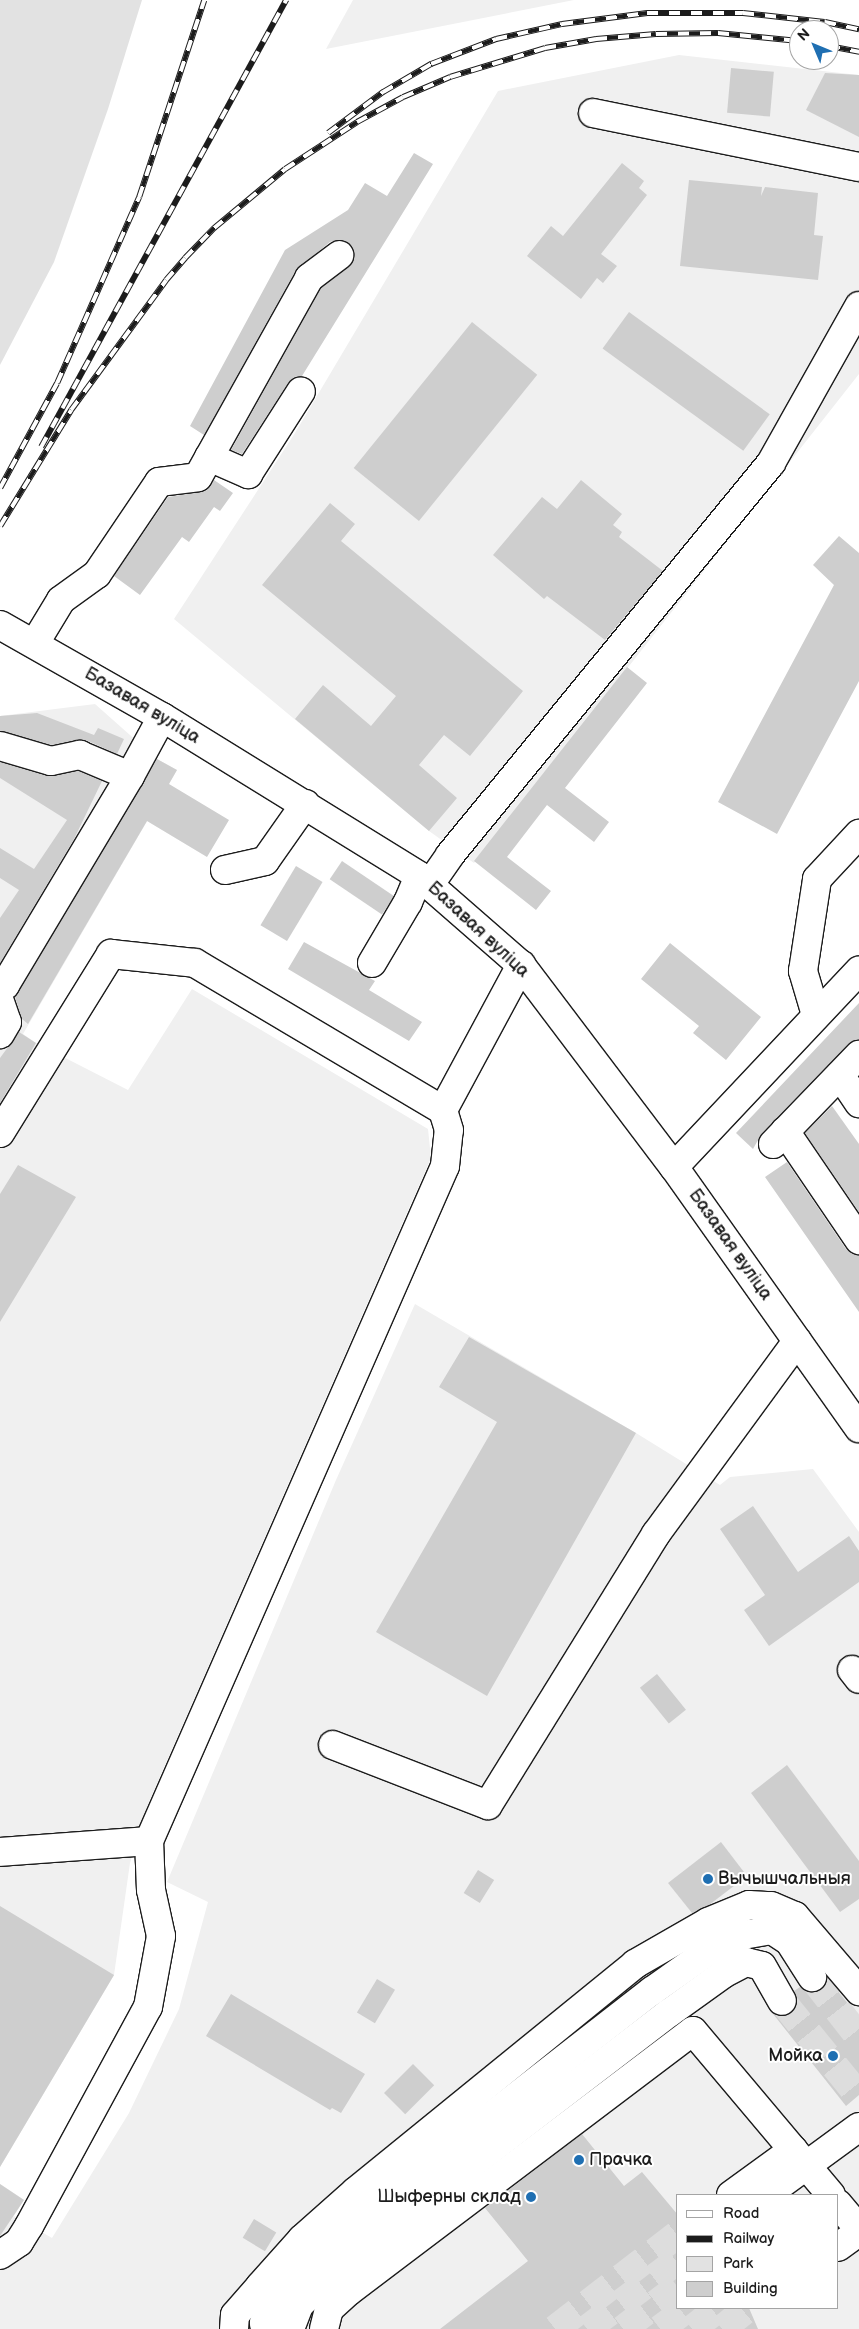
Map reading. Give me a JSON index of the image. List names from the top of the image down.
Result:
{
  "streets": {
    "street": ["Базавая вуліца"]
  },
  "places": [
    "Вычышчальныя",
    "Мойка",
    "Прачка",
    "Шыферны склад"
  ],
  "legend": [
    "Road",
    "Railway",
    "Park",
    "Building"
  ],
  "north": "top left"
}
